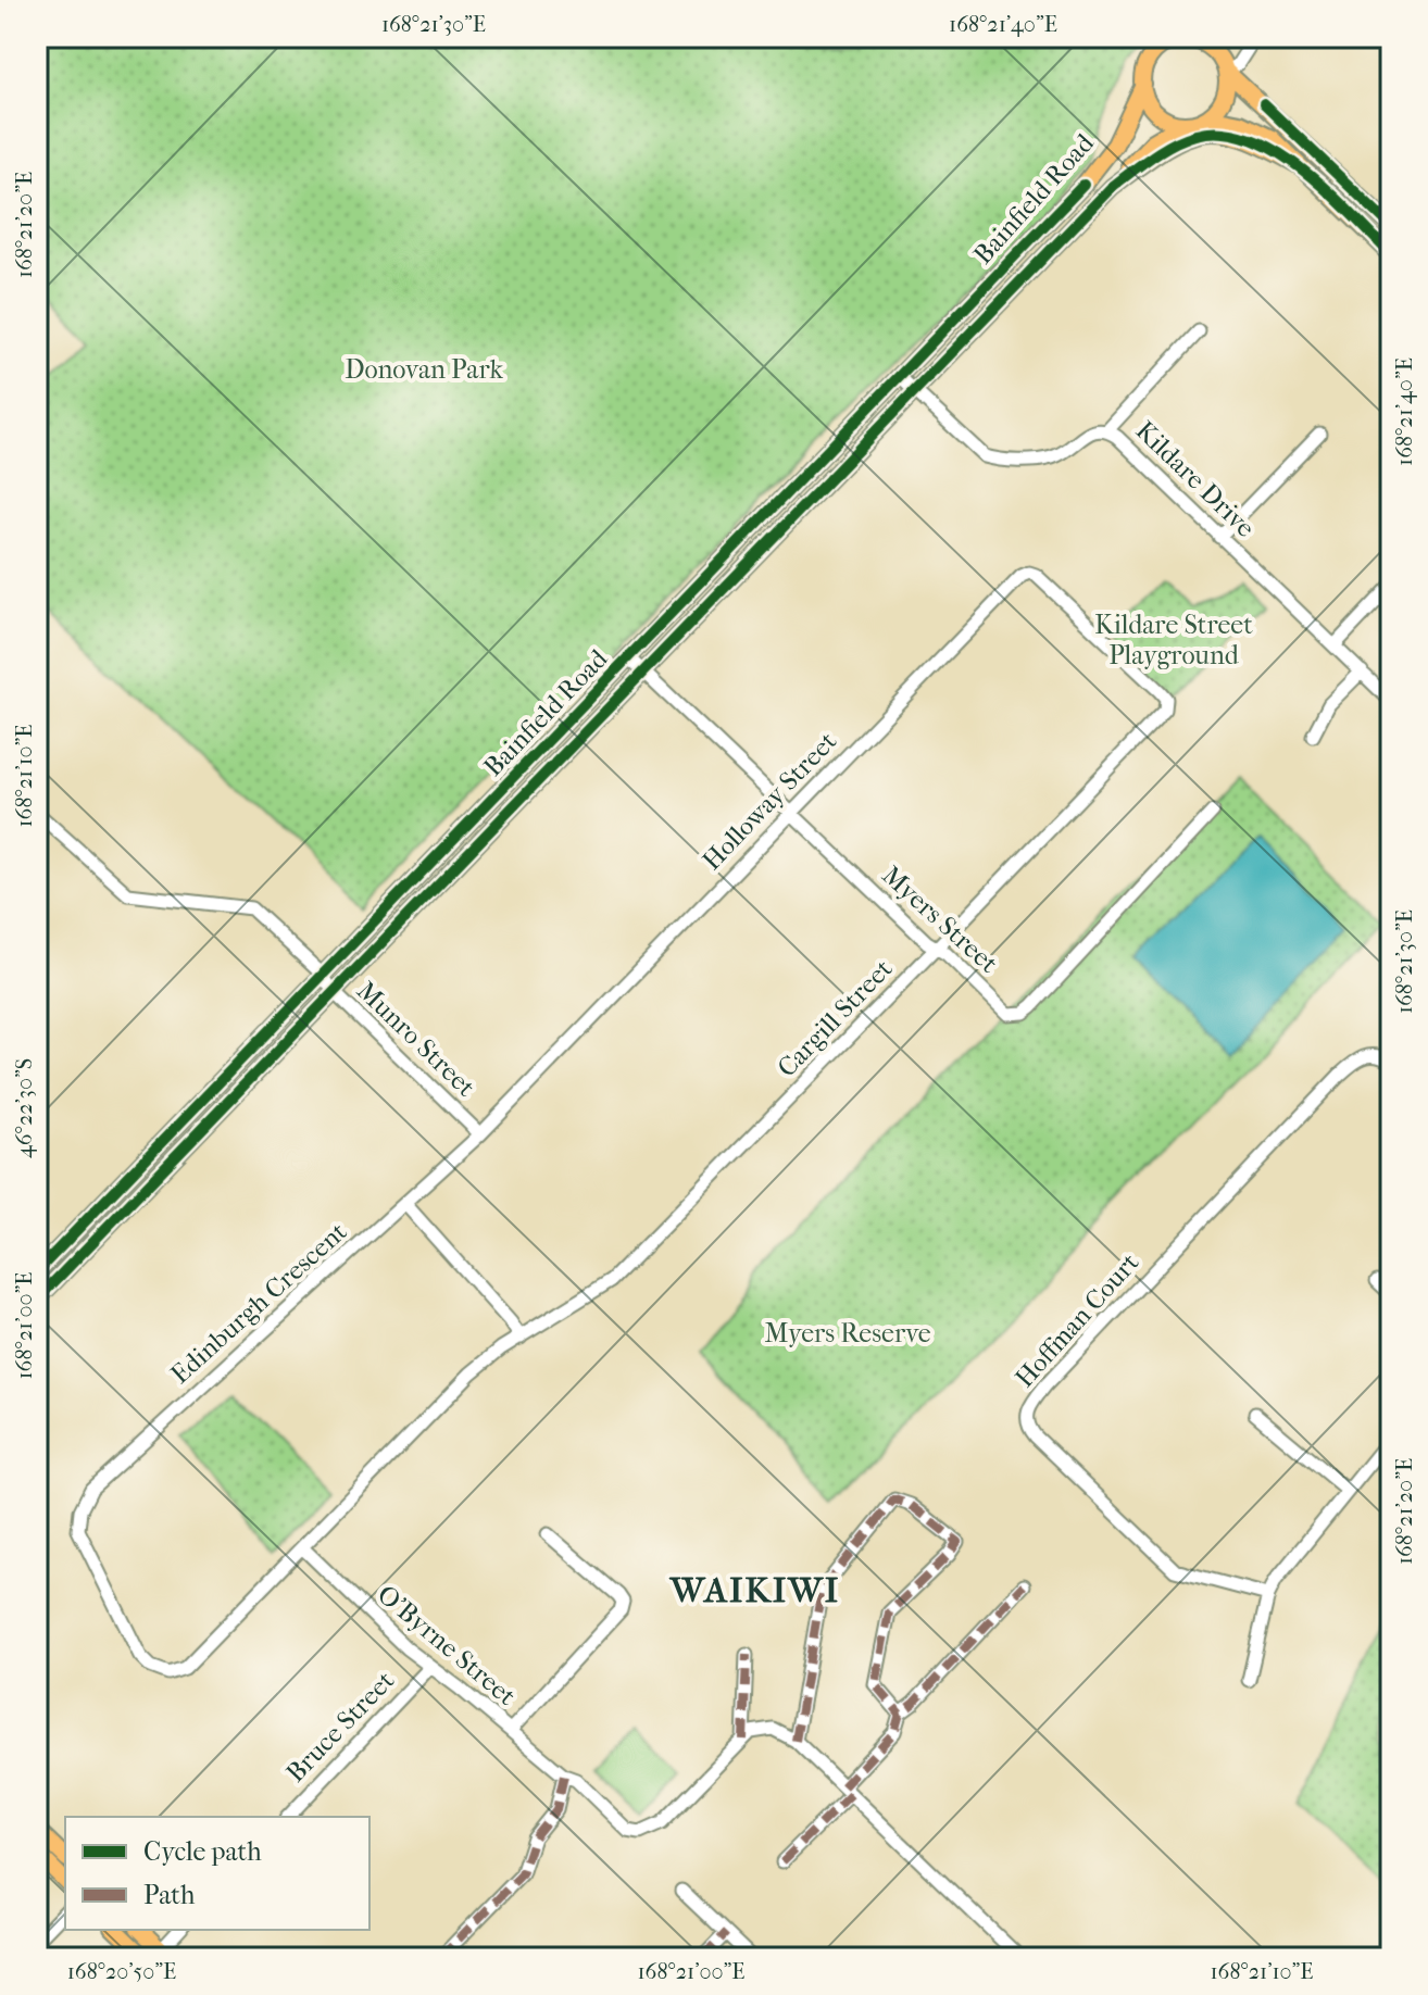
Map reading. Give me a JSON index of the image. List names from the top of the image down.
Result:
{
  "streets": {
    "main road": ["Bainfield Road"],
    "street": [
      "Kildare Drive",
      "Holloway Street",
      "Myers Street",
      "Cargill Street",
      "Munro Street",
      "Edinburgh Crescent",
      "Hoffman Court",
      "O'Byrne Street",
      "Bruce Street"
    ]
  },
  "crossings": [
    ["Bainfield Road", "Kildare Drive"],
    ["Bainfield Road", "Myers Street"],
    ["Bainfield Road", "Munro Street"],
    ["Holloway Street", "Myers Street"],
    ["Holloway Street", "Cargill Street"],
    ["Holloway Street", "Munro Street"],
    ["Holloway Street", "Edinburgh Crescent"],
    ["Myers Street", "Cargill Street"],
    ["Cargill Street", "Edinburgh Crescent"],
    ["Edinburgh Crescent", "O'Byrne Street"],
    ["O'Byrne Street", "Bruce Street"]
  ],
  "districts": ["WAIKIWI"],
  "parks": ["Donovan Park", "Kildare Street Playground", "Myers Reserve"],
  "legend": ["Cycle path", "Path"],
  "coordinates": [
    "168°21'30\"E",
    "168°21'40\"E",
    "168°21'20\"E",
    "168°21'10\"E",
    "46°22'30\"S",
    "168°21'00\"E",
    "168°20'50\"E"
  ]
}
